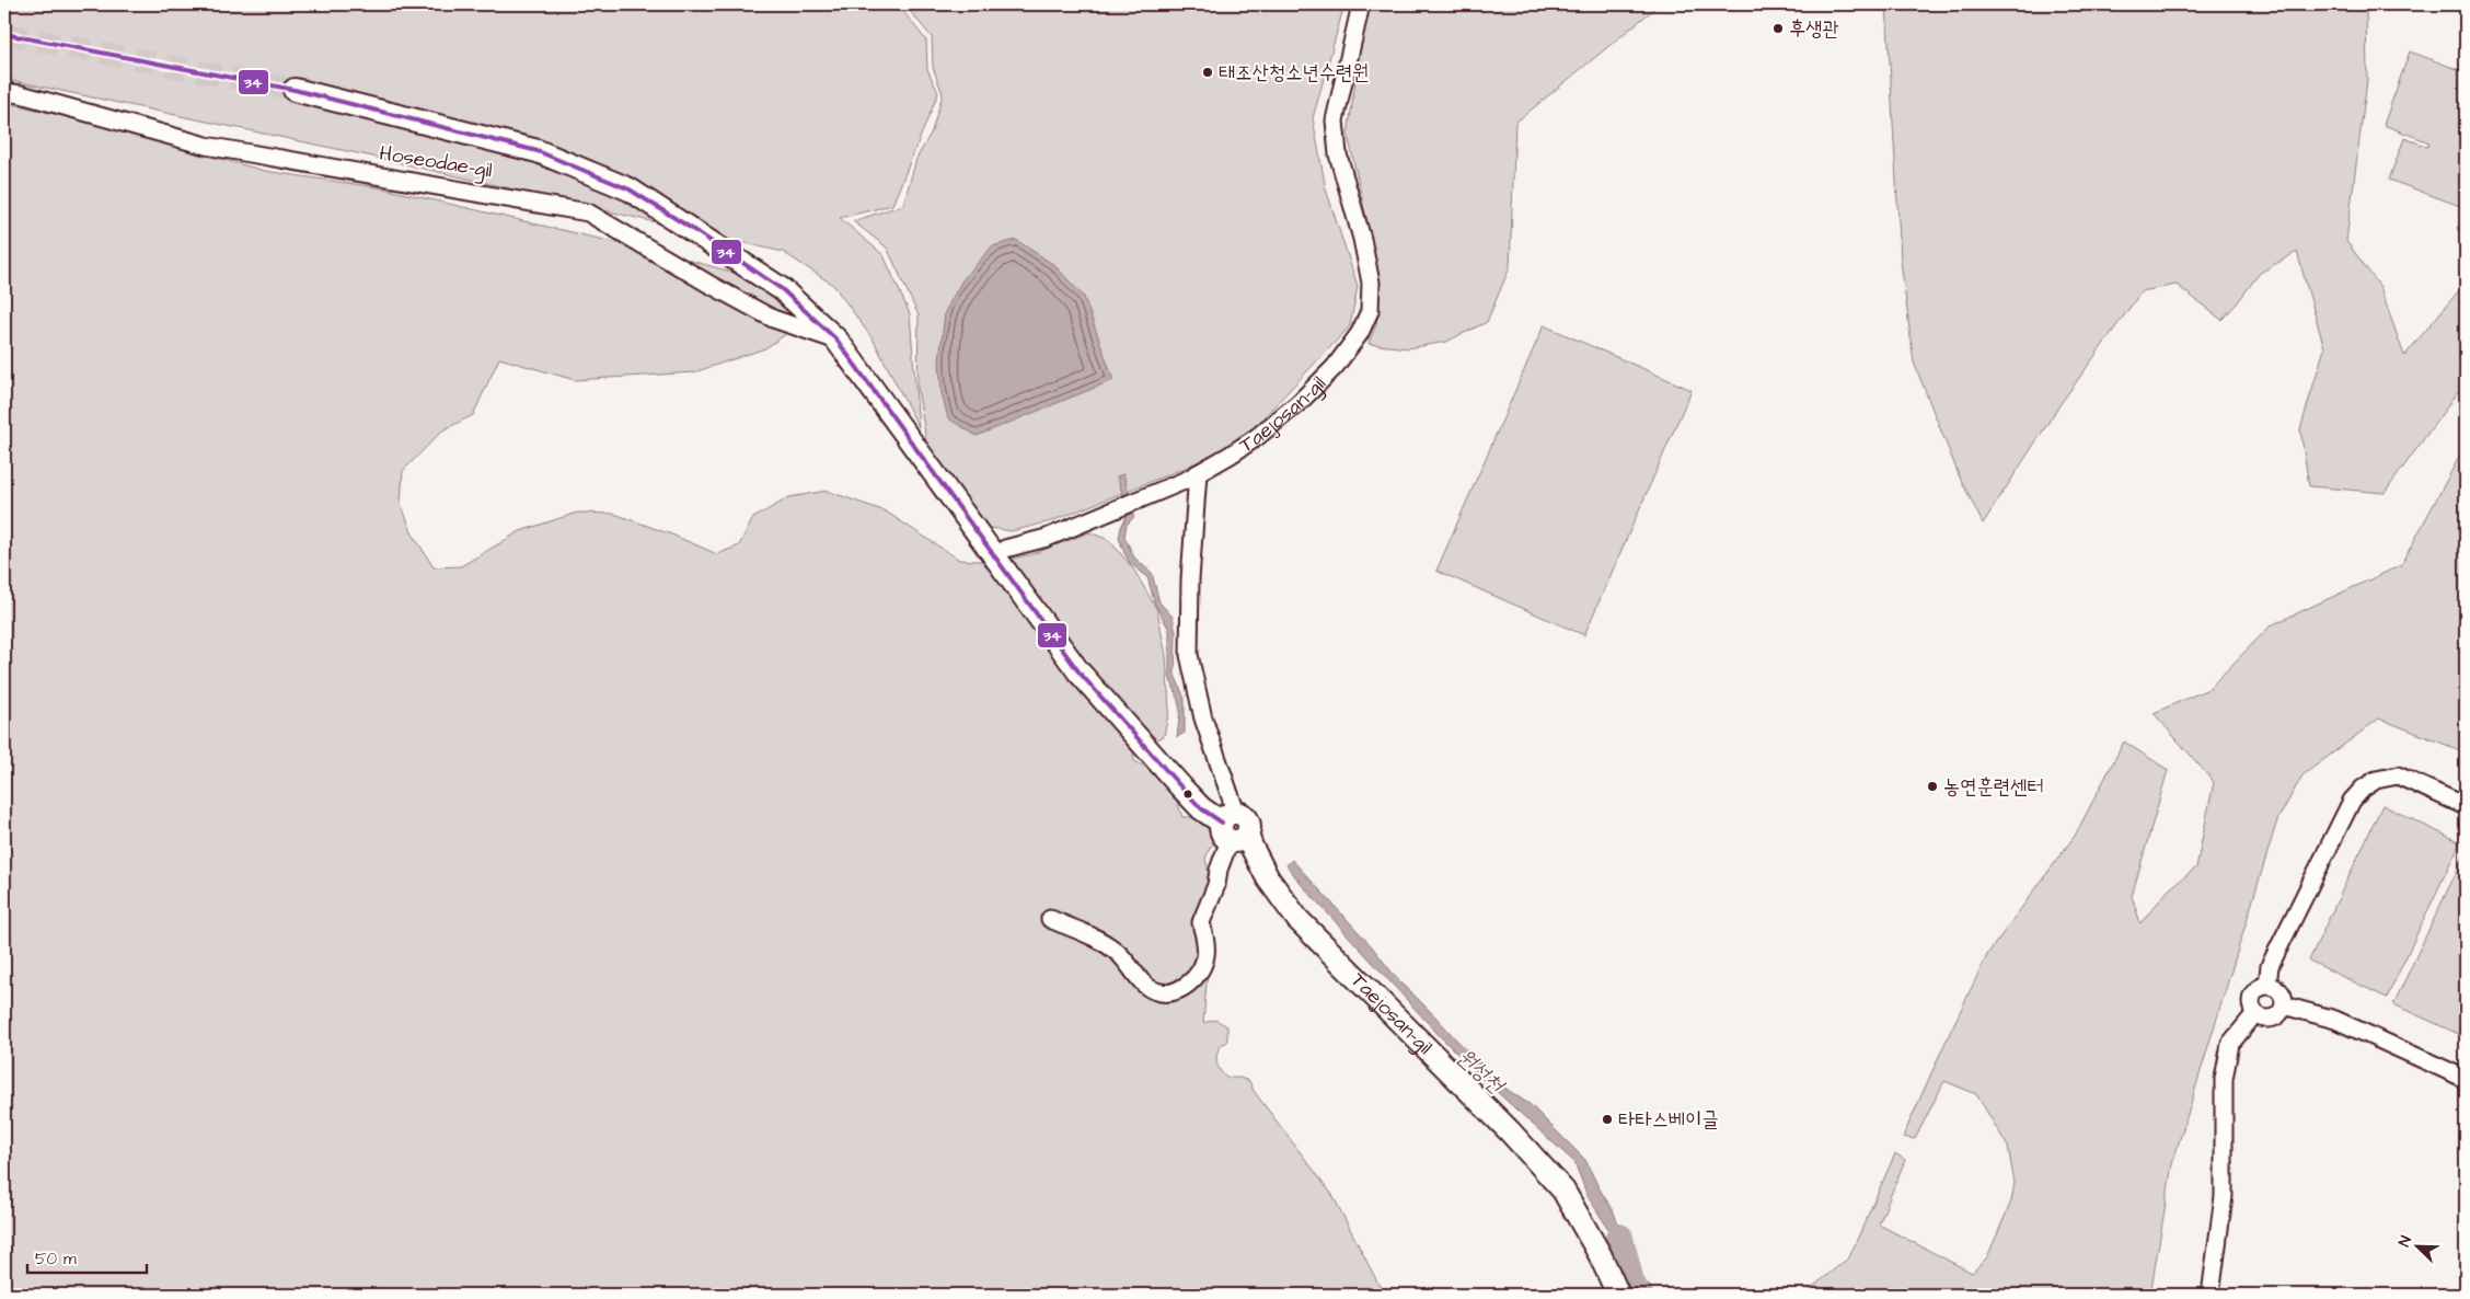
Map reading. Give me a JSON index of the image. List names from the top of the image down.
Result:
{
  "streets": {
    "street": ["Hoseodae-gil", "Taejosan-gil"]
  },
  "water": ["원성천"],
  "places": [
    "후생관",
    "태조산청소년수련원",
    "농연훈련센터",
    "타타스베이글"
  ],
  "lines": ["transit line 34"],
  "scale_bar": "50 m",
  "north": "top left"
}
